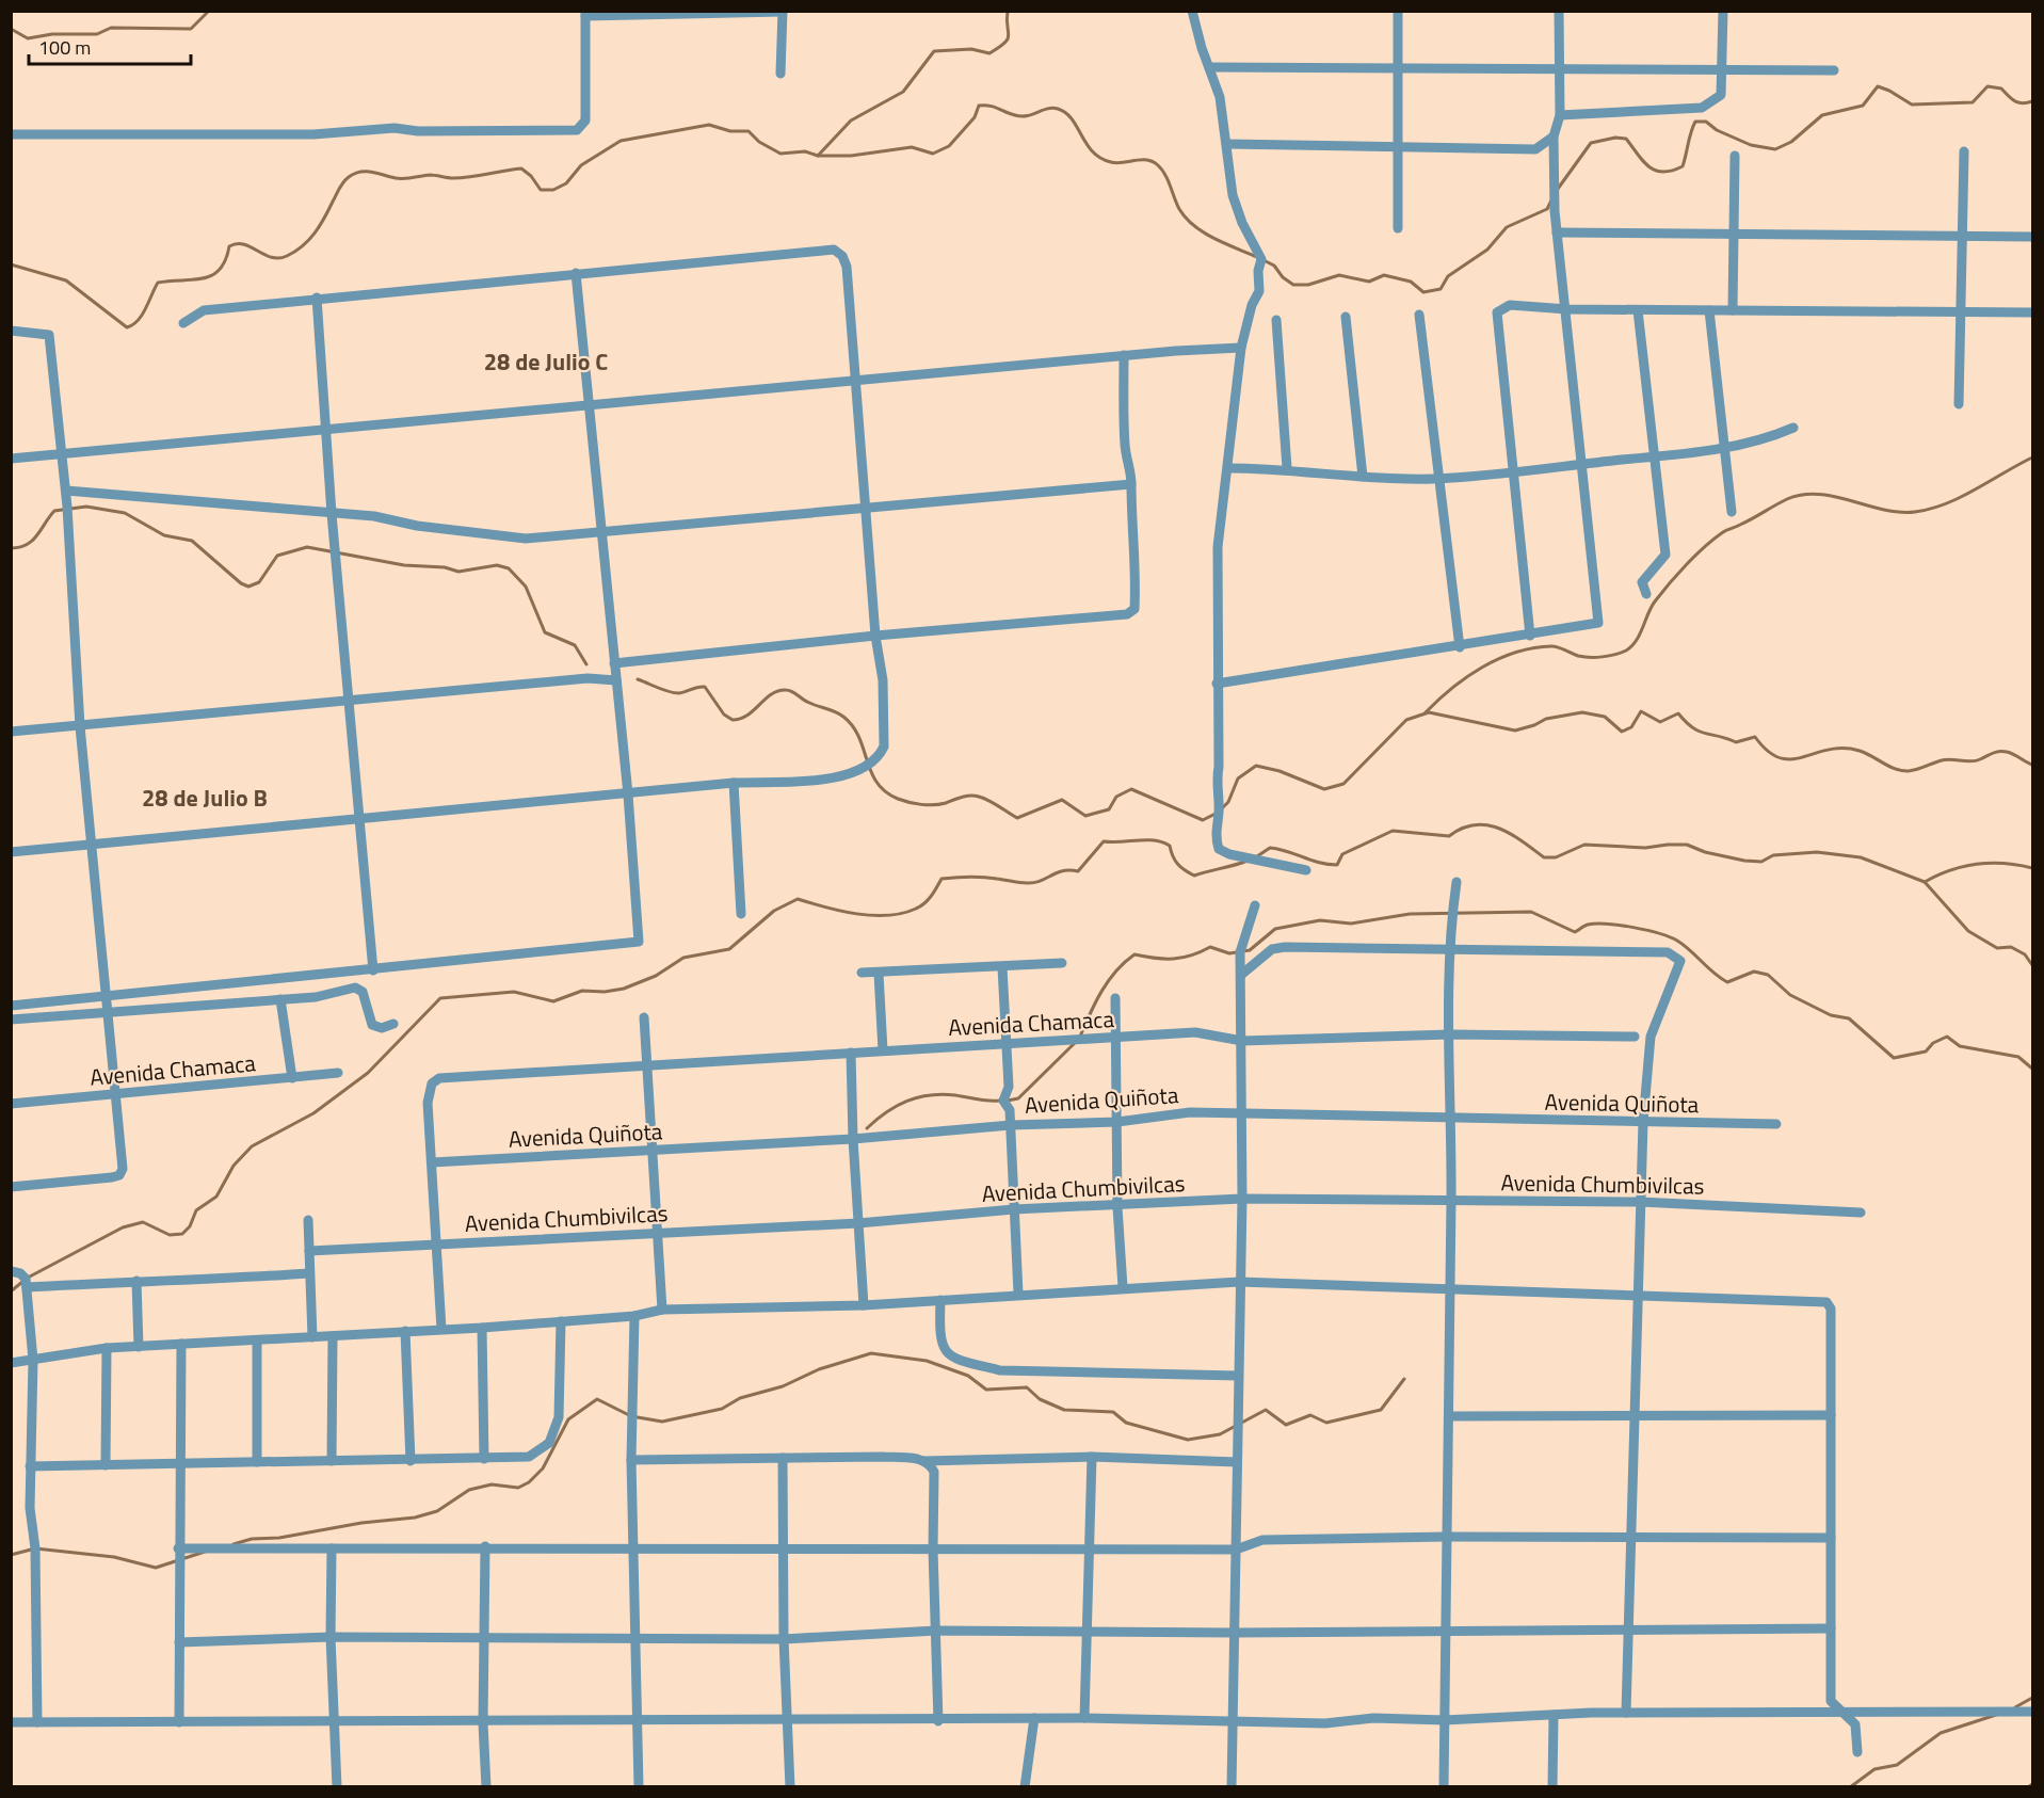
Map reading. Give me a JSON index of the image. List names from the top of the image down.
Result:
{
  "streets": {
    "street": ["Avenida Chamaca", "Avenida Quiñota", "Avenida Chumbivilcas"]
  },
  "crossings": [
    ["Avenida Chamaca", "Avenida Quiñota"]
  ],
  "districts": ["28 de Julio C", "28 de Julio B"],
  "scale_bar": "100 m"
}
